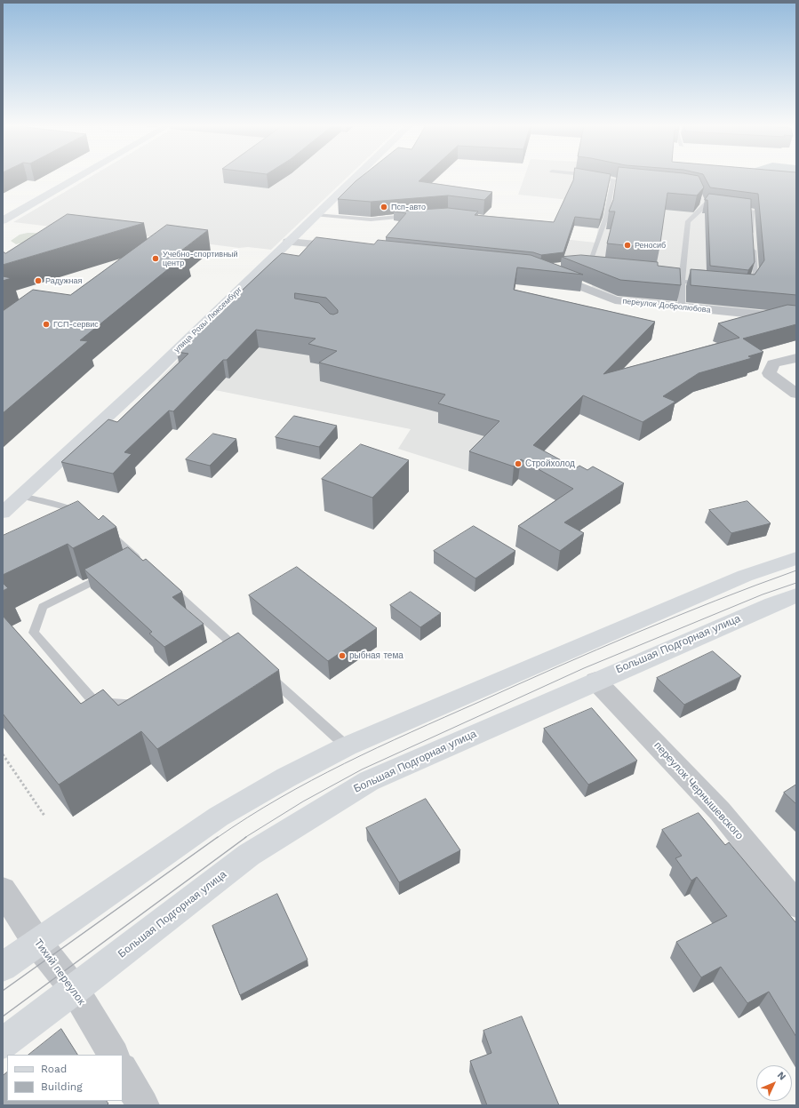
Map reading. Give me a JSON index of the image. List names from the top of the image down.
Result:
{
  "streets": {
    "main road": ["улица Розы Люксембург", "Большая Подгорная улица"],
    "street": ["переулок Добролюбова", "переулок Чернышевского", "Тихий переулок"]
  },
  "crossings": [
    ["Большая Подгорная улица", "переулок Чернышевского"],
    ["Большая Подгорная улица", "Тихий переулок"]
  ],
  "places": [
    "Псп-авто",
    "Реносиб",
    "Учебно-спортивный центр",
    "Радужная",
    "ГСП-сервис",
    "Стройхолод",
    "рыбная тема"
  ],
  "legend": ["Road", "Building"],
  "north": "top right"
}
